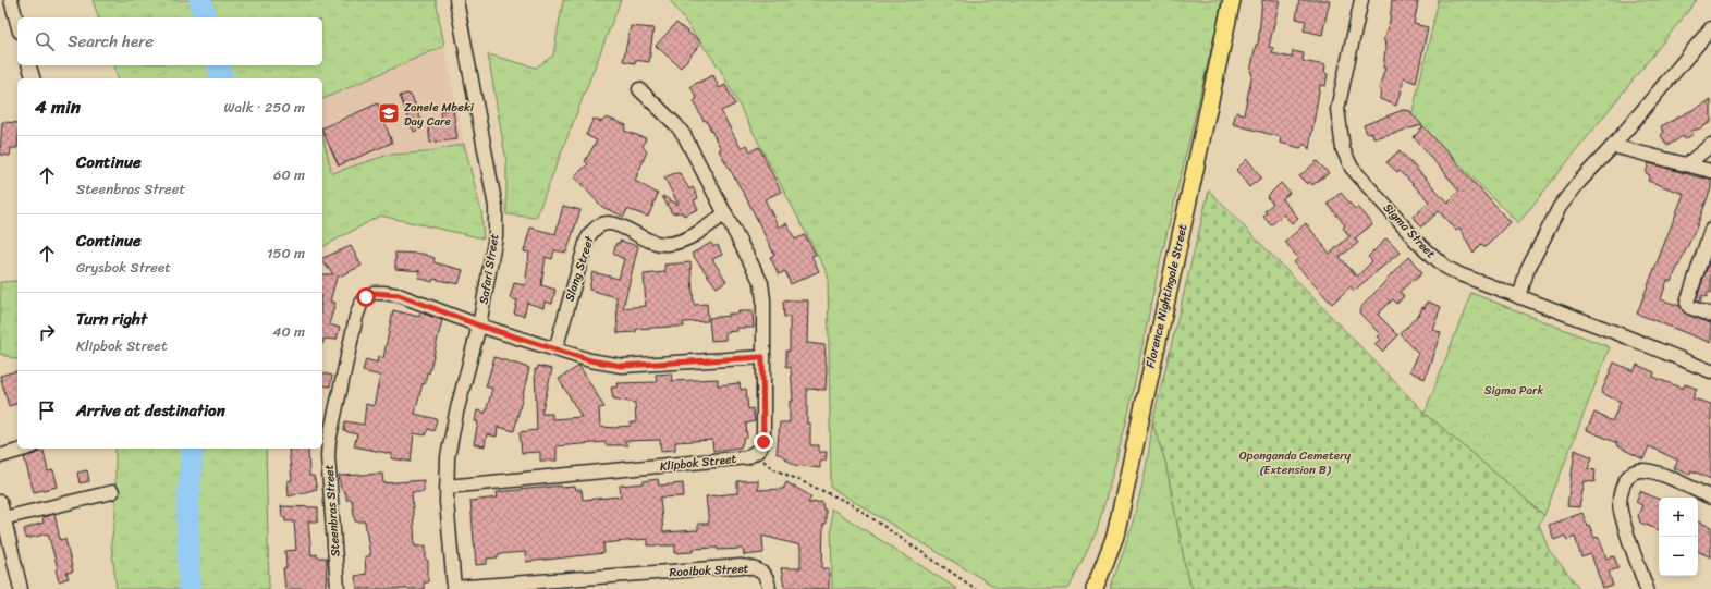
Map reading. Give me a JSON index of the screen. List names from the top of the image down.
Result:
{
  "streets": {
    "main road": ["Florence Nightingale Street"],
    "street": [
      "Sigma Street",
      "Safari Street",
      "Slang Street",
      "Klipbok Street",
      "Steenbras Street",
      "Rooibok Street"
    ]
  },
  "crossings": [
    ["Safari Street", "Klipbok Street"],
    ["Safari Street", "Steenbras Street"],
    ["Safari Street", "Rooibok Street"],
    ["Slang Street", "Steenbras Street"]
  ],
  "parks": ["Sigma Park", "Oponganda Cemetery (Extension B)"],
  "places": {
    "school or university": ["Zanele Mbeki Day Care"]
  },
  "page": {
    "search": "Search here",
    "heading": ["4 min", "Walk · 250 m"],
    "list": [
      ["Continue", "Steenbras Street", "60 m"],
      ["Continue", "Grysbok Street", "150 m"],
      ["Turn right", "Klipbok Street", "40 m"],
      "Arrive at destination"
    ],
    "map_buttons": ["+", "−"]
  }
}
